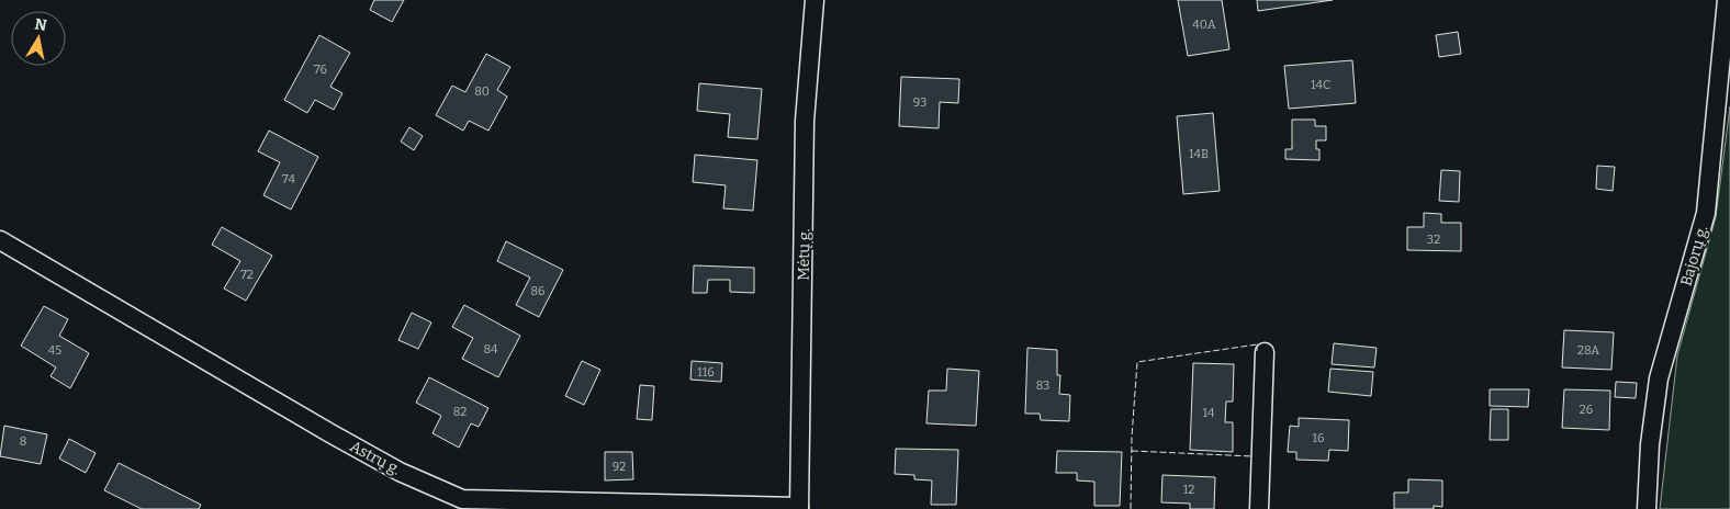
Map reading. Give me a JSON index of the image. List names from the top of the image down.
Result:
{
  "streets": {
    "street": ["Mėtų g.", "Bajorų g.", "Astrų g."]
  },
  "crossings": [
    ["Mėtų g.", "Astrų g."]
  ],
  "house_numbers": [
    "40A",
    "76",
    "14C",
    "80",
    "93",
    "14B",
    "74",
    "32",
    "72",
    "86",
    "84",
    "45",
    "28A",
    "116",
    "83",
    "26",
    "82",
    "14",
    "16",
    "8",
    "92",
    "12"
  ],
  "north": "top"
}
